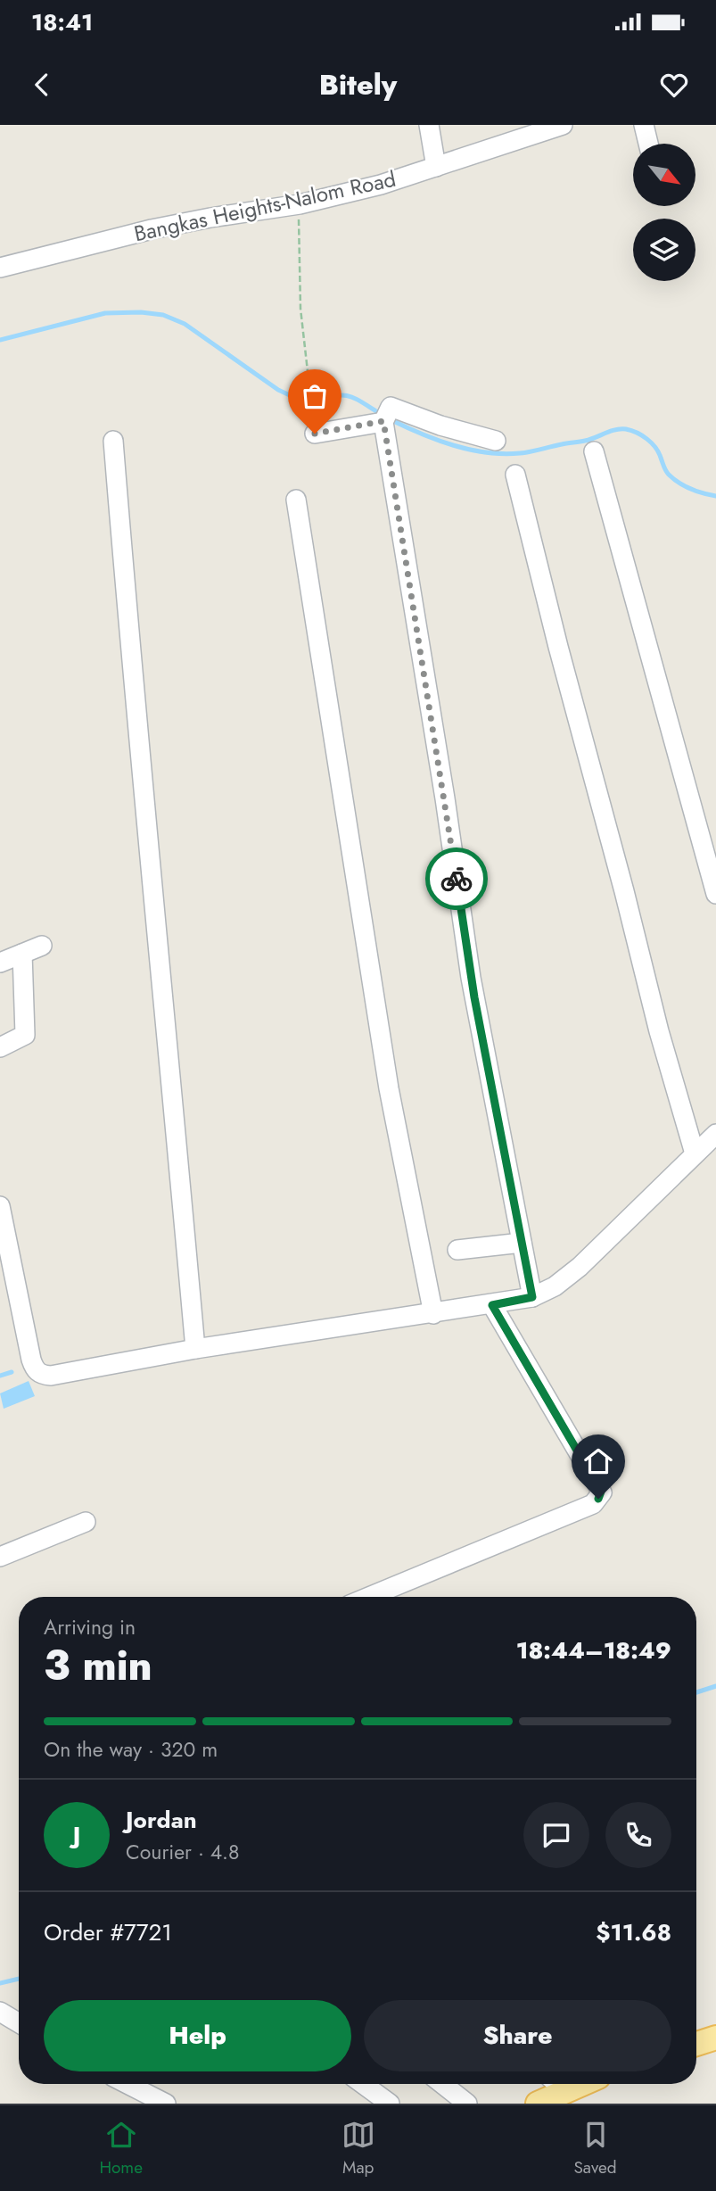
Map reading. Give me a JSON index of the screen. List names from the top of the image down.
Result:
{
  "streets": {
    "street": ["Bangkas Heights-Nalom Road"]
  },
  "north": "bottom right",
  "page": {
    "status": "18:41",
    "header": "Bitely",
    "heading": ["3 min", "Arriving in", "18:44–18:49"],
    "panel": [
      "Jordan",
      "Courier · 4.8",
      "Order #7721",
      "$11.68"
    ],
    "bar": "On the way · 320 m",
    "round": "J",
    "buttons": ["Help", "Share"],
    "tabs": ["Home", "Map", "Saved"]
  }
}
